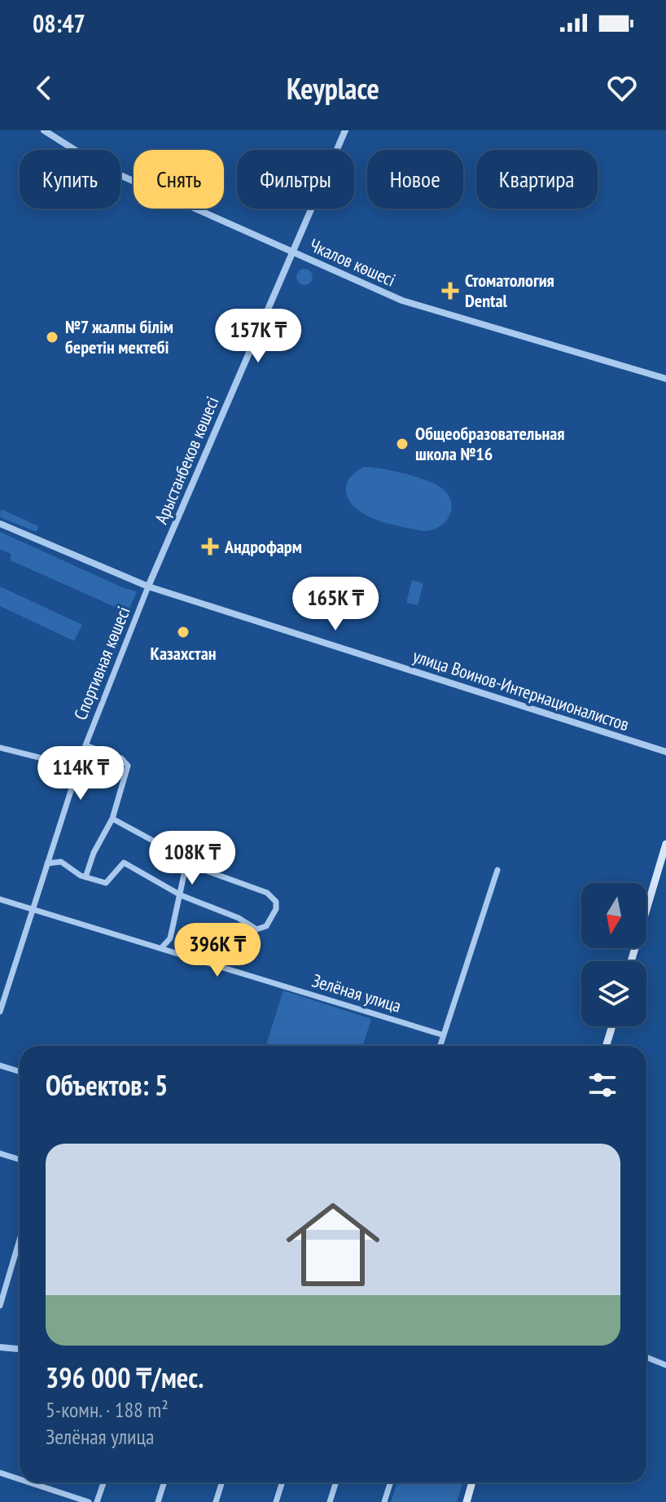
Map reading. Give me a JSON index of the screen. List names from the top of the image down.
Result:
{
  "streets": {
    "street": [
      "Чкалов көшесі",
      "Арыстанбеков көшесі",
      "Спортивная көшесі",
      "улица Воинов-Интернационалистов",
      "Зелёная улица"
    ]
  },
  "crossings": [
    ["Чкалов көшесі", "Арыстанбеков көшесі"],
    ["Арыстанбеков көшесі", "Спортивная көшесі"],
    ["Арыстанбеков көшесі", "улица Воинов-Интернационалистов"],
    ["Спортивная көшесі", "улица Воинов-Интернационалистов"],
    ["Спортивная көшесі", "Зелёная улица"]
  ],
  "places": {
    "health": ["Стоматология Dental", "Андрофарм"],
    "other": ["№7 жалпы білім беретін мектебі", "Общеобразовательная школа №16", "Казахстан"]
  },
  "north": "bottom",
  "page": {
    "status": "08:47",
    "header": "Keyplace",
    "chip": [
      "Купить",
      "Снять",
      "Фильтры",
      "Новое",
      "Квартира"
    ],
    "price": [
      "157K ₸",
      "165K ₸",
      "114K ₸",
      "108K ₸",
      "396K ₸"
    ],
    "heading": "Объектов: 5",
    "list": [
      {
        "name": "396 000 ₸/мес.",
        "note": "5-комн. · 188 m² · Зелёная улица"
      }
    ]
  }
}
